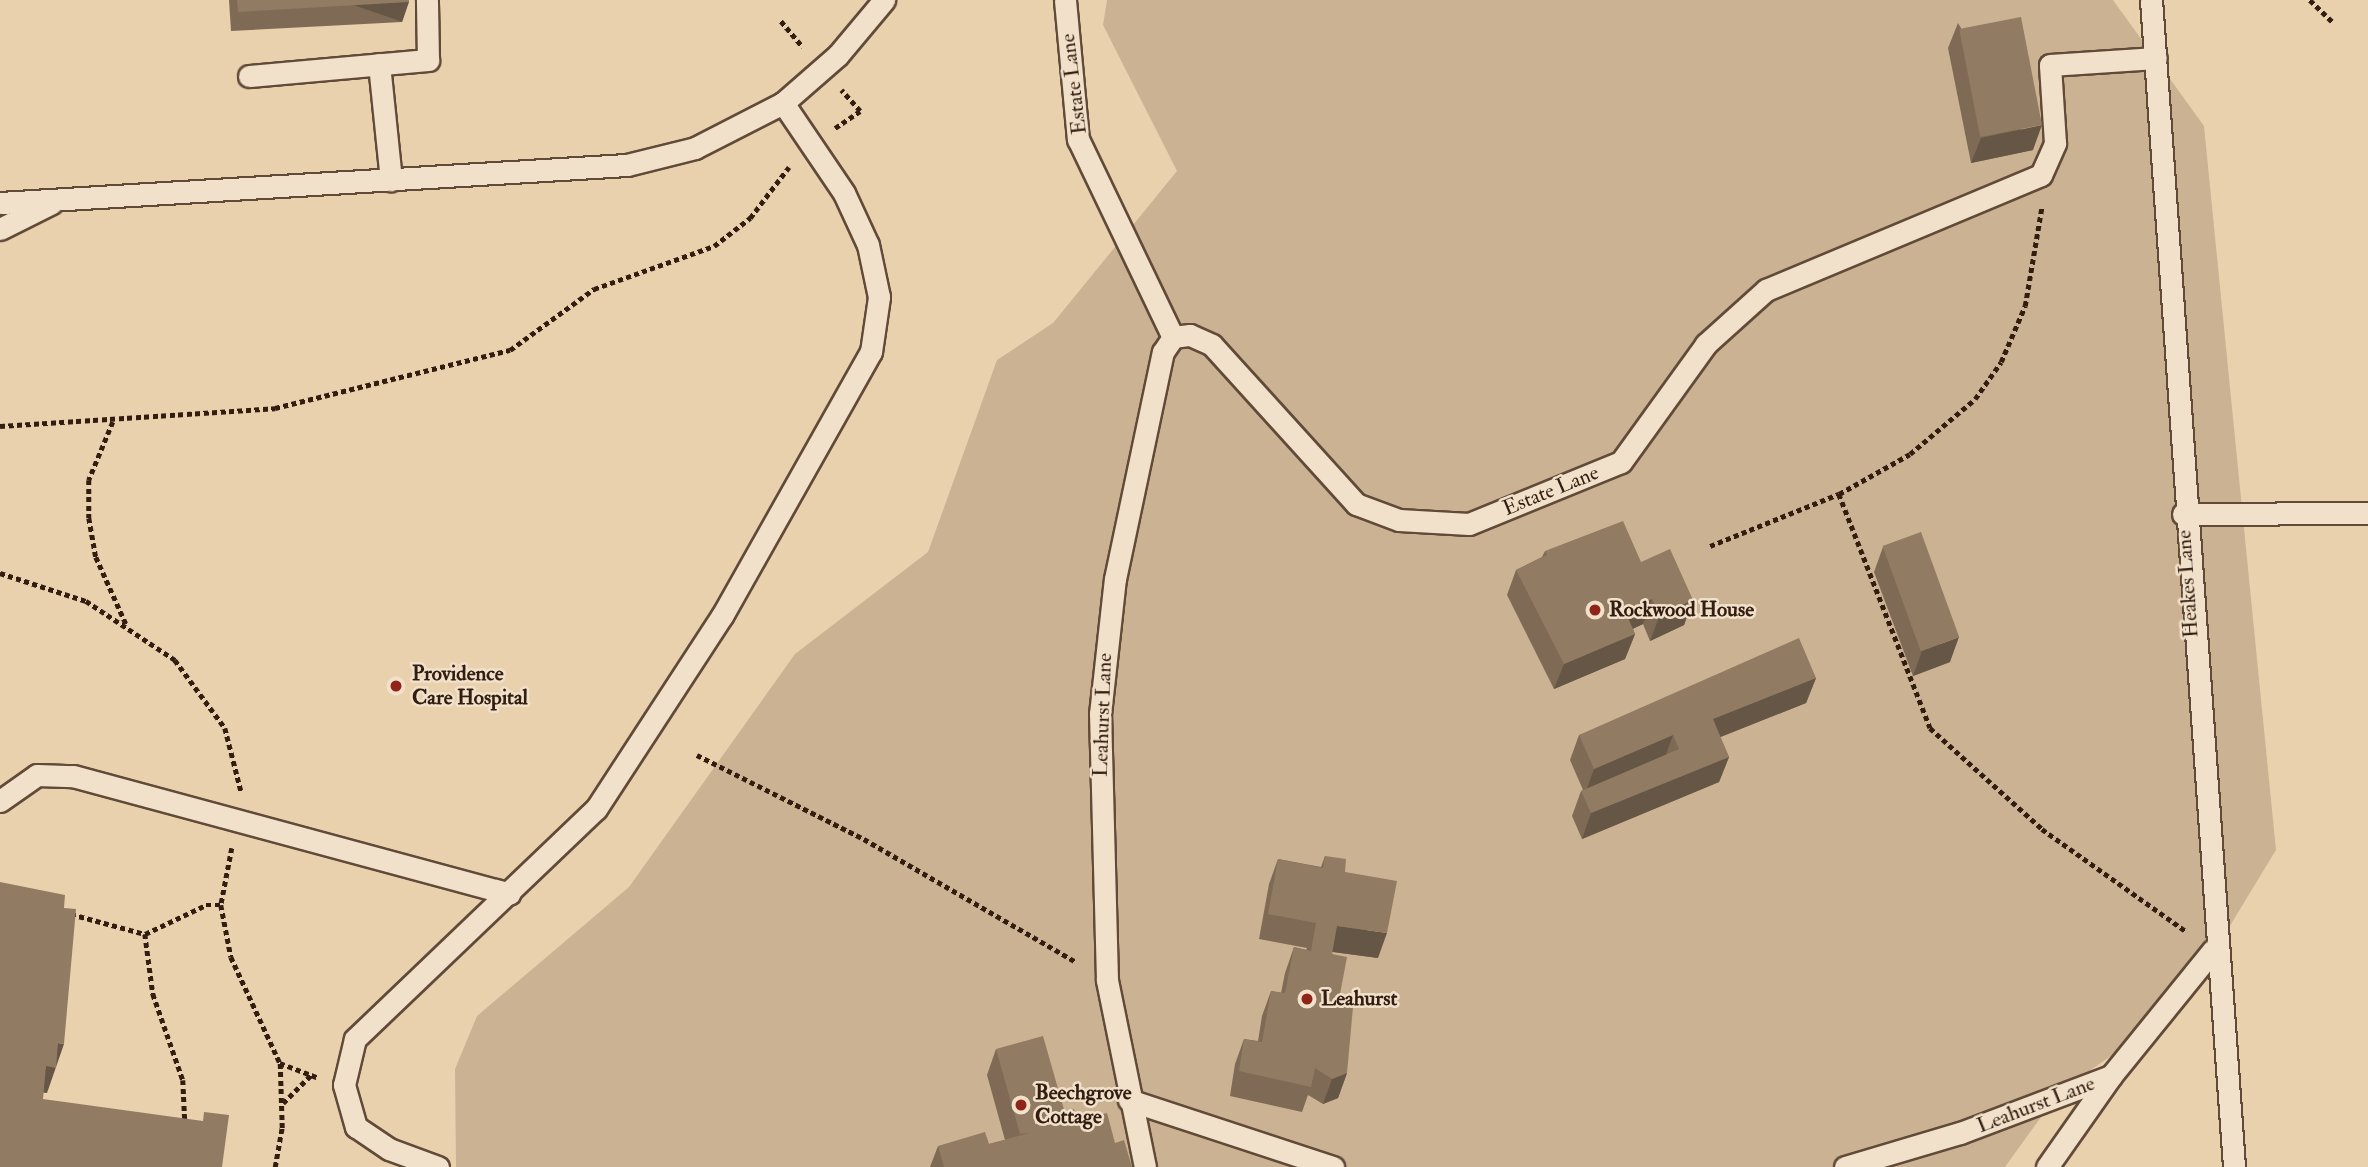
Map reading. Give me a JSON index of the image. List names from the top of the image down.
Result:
{
  "streets": {
    "lane": ["Estate Lane", "Heakes Lane", "Leahurst Lane"]
  },
  "crossings": [
    ["Estate Lane", "Leahurst Lane"],
    ["Heakes Lane", "Leahurst Lane"]
  ],
  "places": [
    "Rockwood House",
    "Providence Care Hospital",
    "Leahurst",
    "Beechgrove Cottage"
  ]
}
